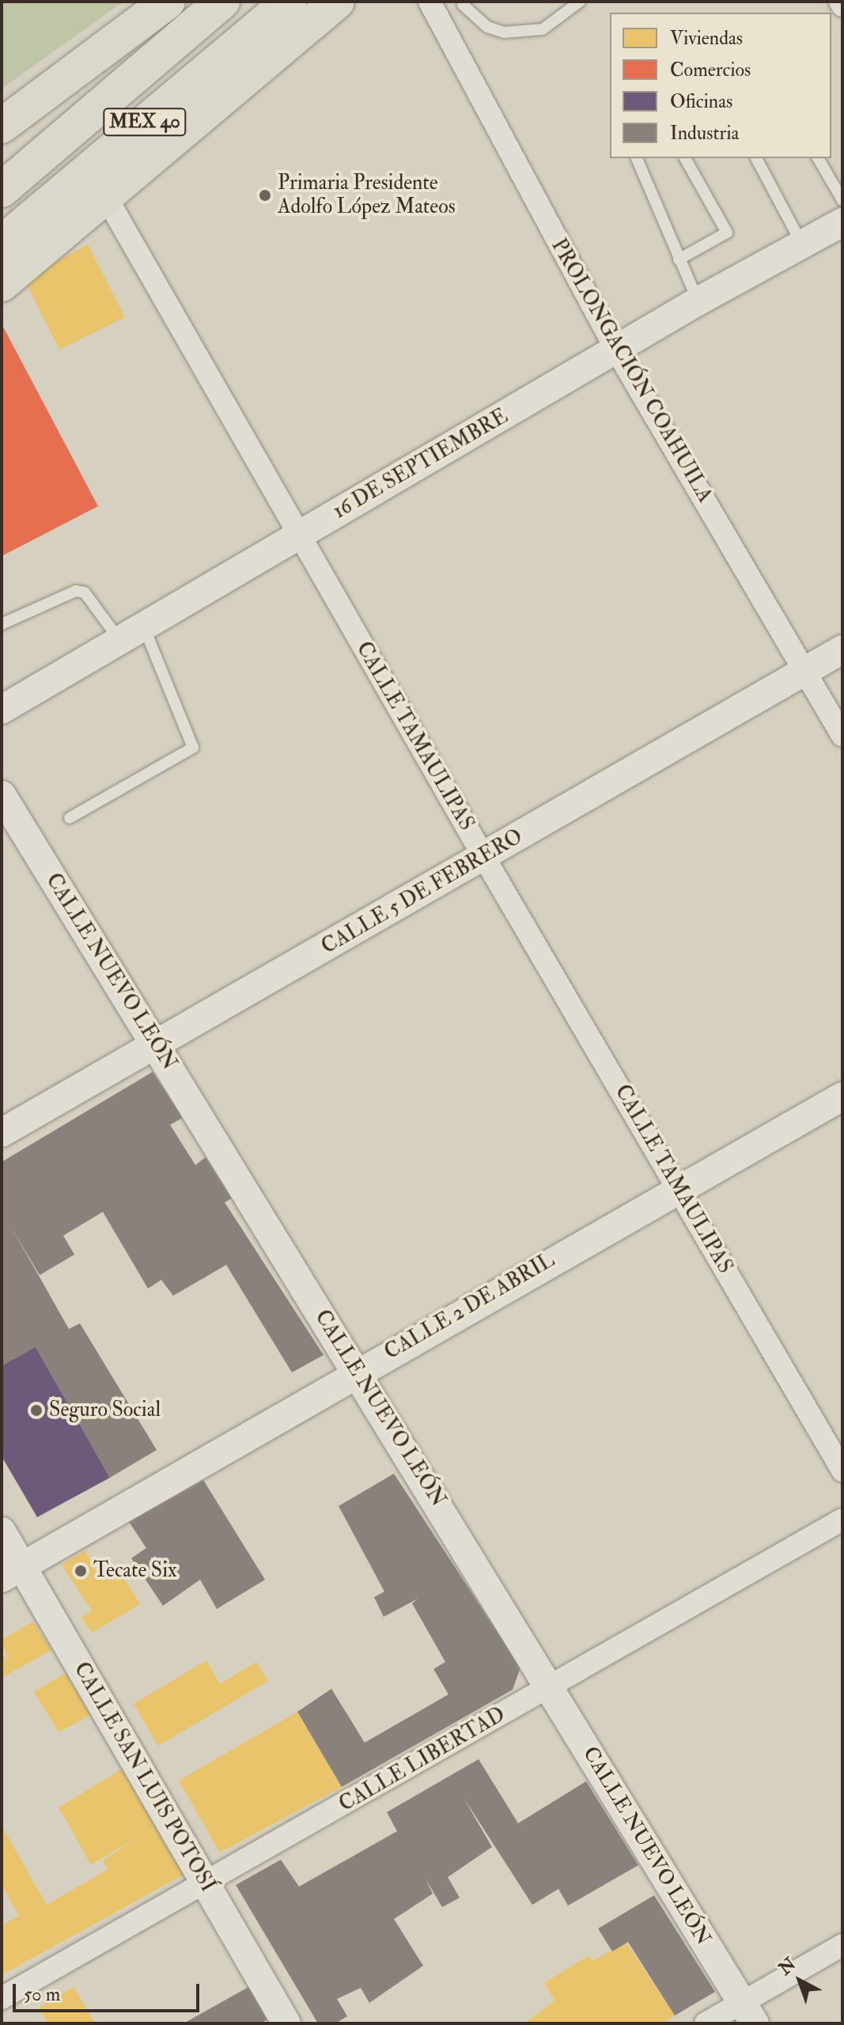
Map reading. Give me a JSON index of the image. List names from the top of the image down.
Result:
{
  "streets": {
    "highway": ["MEX 40"],
    "street": [
      "PROLONGACIÓN COAHUILA",
      "16 DE SEPTIEMBRE",
      "CALLE TAMAULIPAS",
      "CALLE 5 DE FEBRERO",
      "CALLE NUEVO LEÓN",
      "CALLE 2 DE ABRIL",
      "CALLE LIBERTAD",
      "CALLE SAN LUIS POTOSÍ"
    ]
  },
  "crossings": [
    ["PROLONGACIÓN COAHUILA", "16 DE SEPTIEMBRE"],
    ["PROLONGACIÓN COAHUILA", "CALLE 5 DE FEBRERO"],
    ["16 DE SEPTIEMBRE", "CALLE TAMAULIPAS"],
    ["CALLE TAMAULIPAS", "CALLE 5 DE FEBRERO"],
    ["CALLE TAMAULIPAS", "CALLE 2 DE ABRIL"],
    ["CALLE 5 DE FEBRERO", "CALLE NUEVO LEÓN"],
    ["CALLE NUEVO LEÓN", "CALLE 2 DE ABRIL"],
    ["CALLE NUEVO LEÓN", "CALLE LIBERTAD"],
    ["CALLE 2 DE ABRIL", "CALLE SAN LUIS POTOSÍ"],
    ["CALLE LIBERTAD", "CALLE SAN LUIS POTOSÍ"]
  ],
  "places": ["Primaria Presidente Adolfo López Mateos", "Seguro Social", "Tecate Six"],
  "legend": [
    "Viviendas",
    "Comercios",
    "Oficinas",
    "Industria"
  ],
  "scale_bar": "50 m",
  "north": "top left"
}
